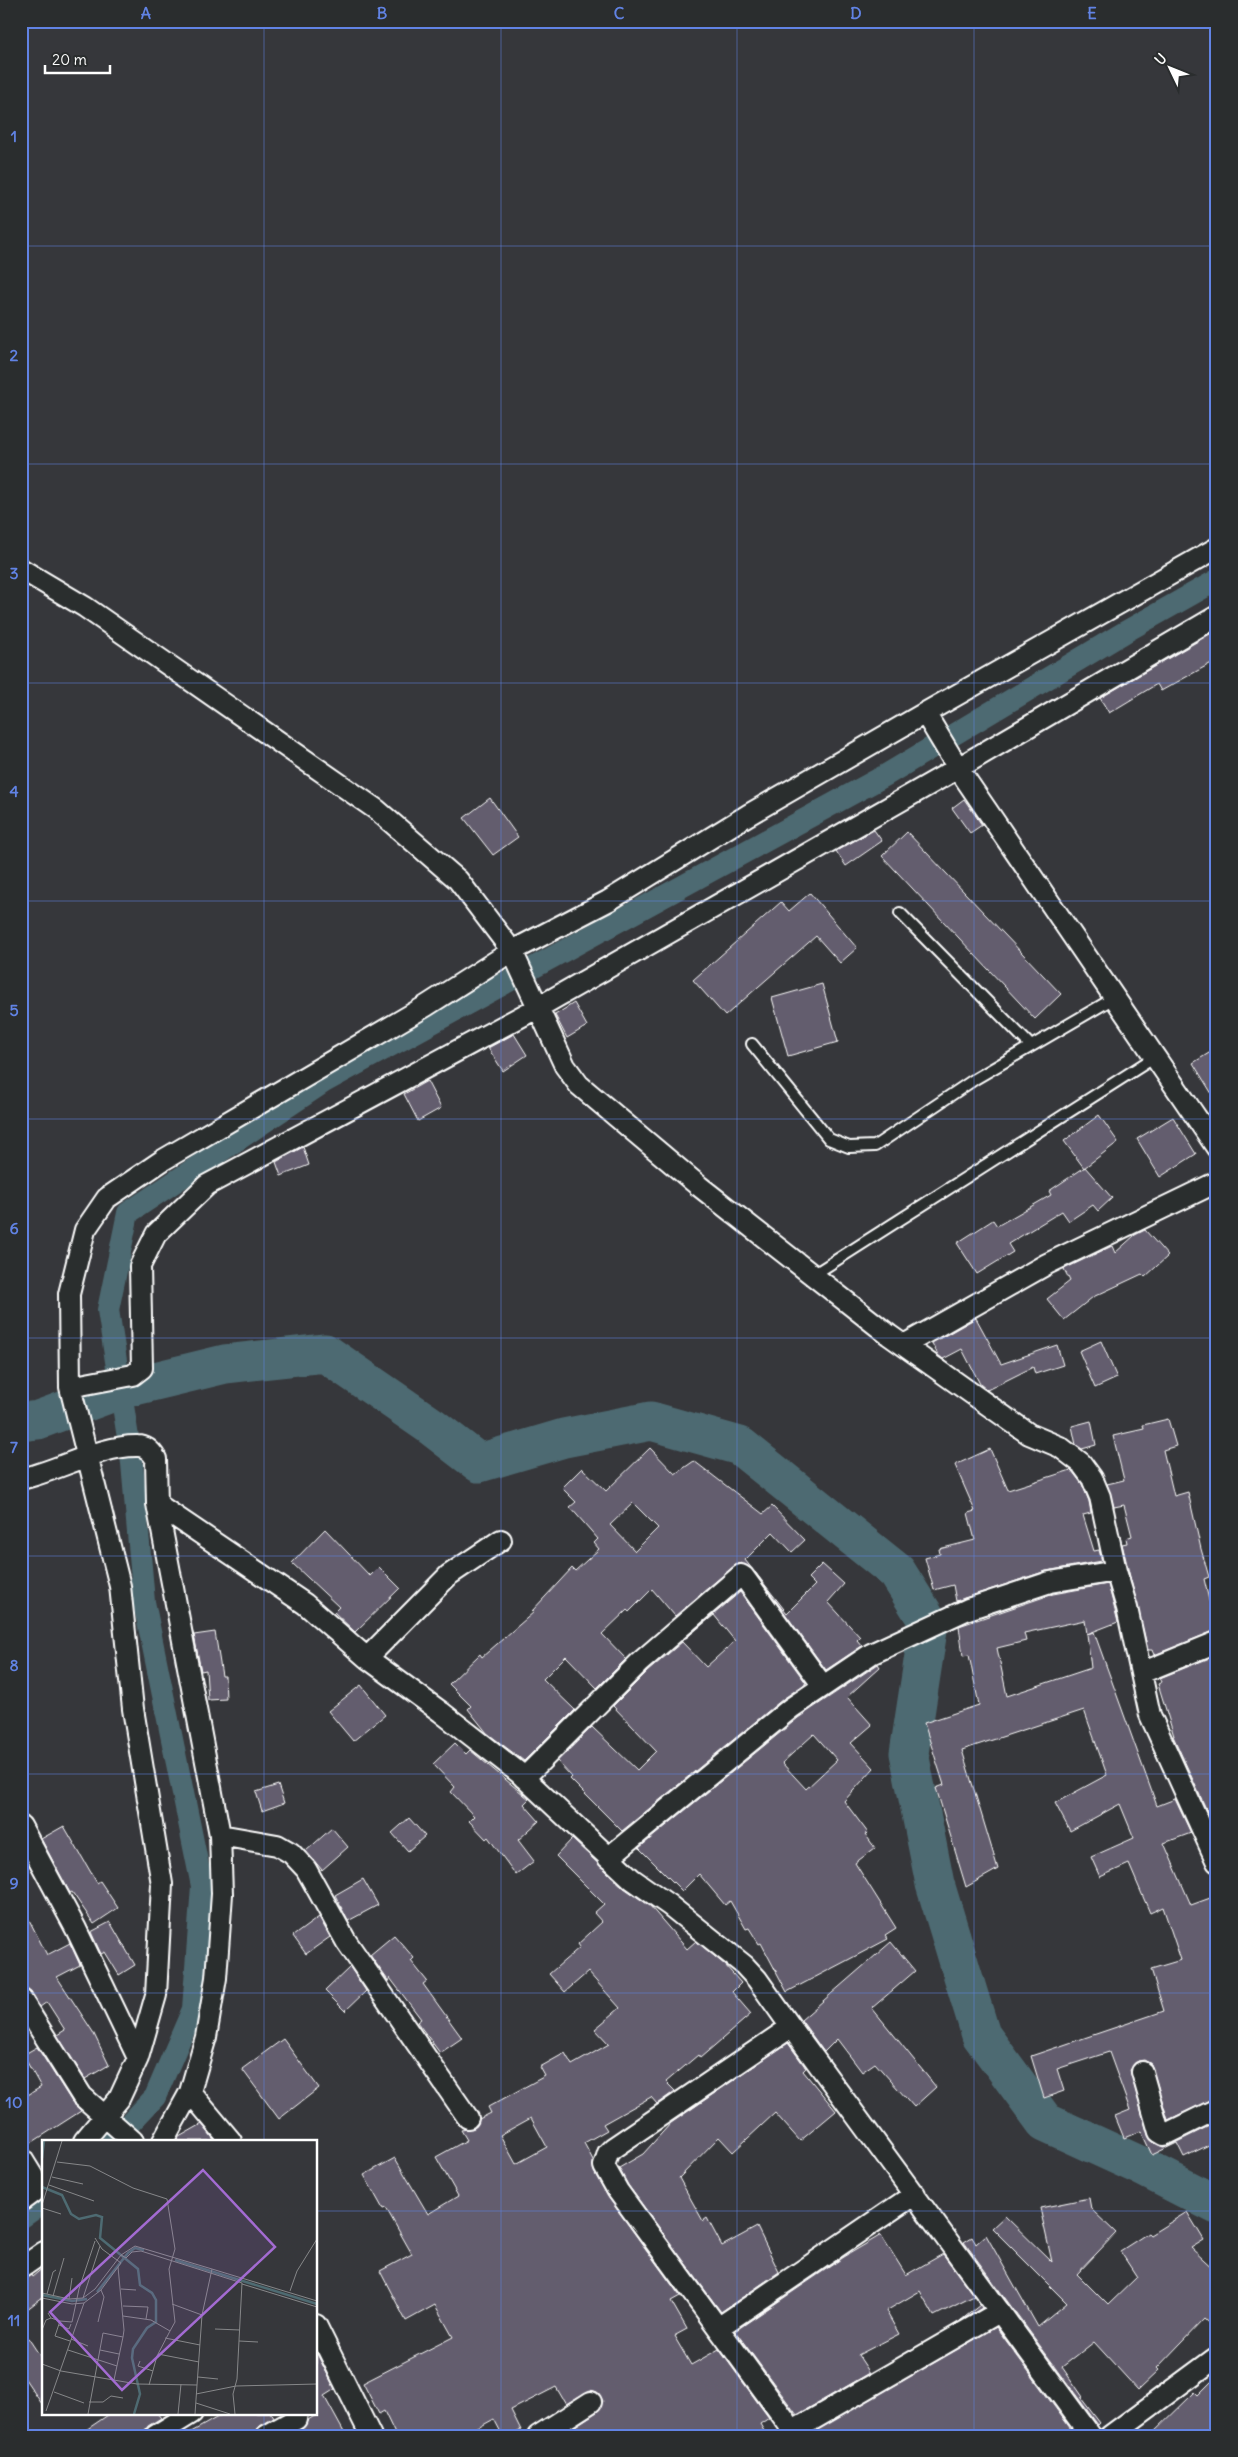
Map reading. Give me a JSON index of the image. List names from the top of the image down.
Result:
{
  "scale_bar": "20 m",
  "north": "top left",
  "grid": {
    "columns": [
      "A",
      "B",
      "C",
      "D",
      "E"
    ],
    "rows": [
      "1",
      "2",
      "3",
      "4",
      "5",
      "6",
      "7",
      "8",
      "9",
      "10",
      "11"
    ]
  }
}
